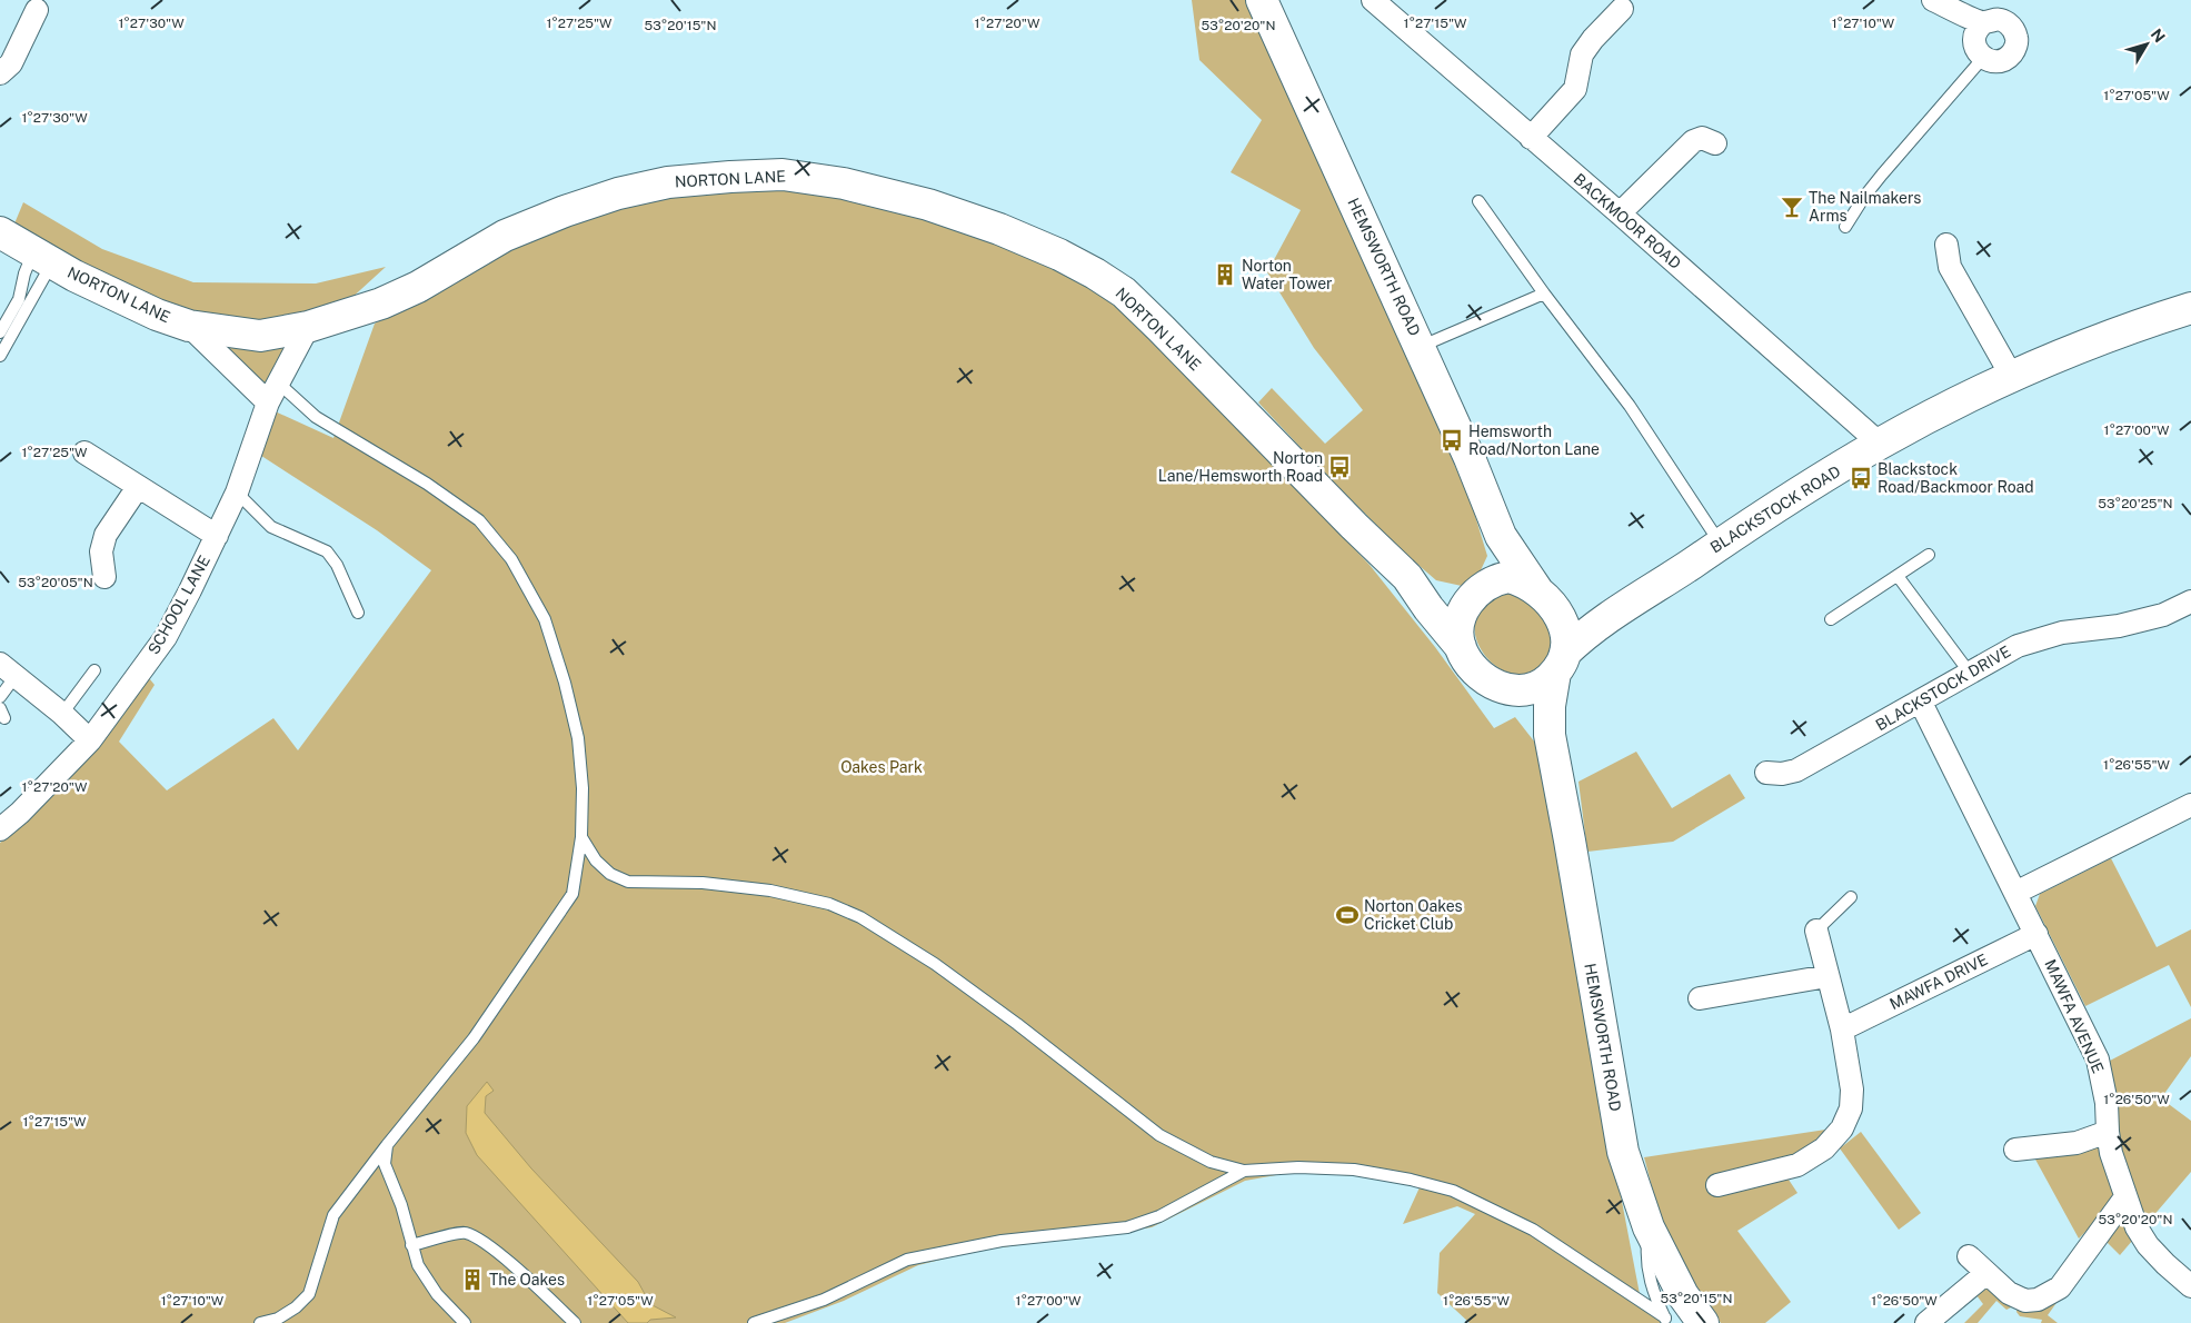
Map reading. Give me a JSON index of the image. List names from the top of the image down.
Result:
{
  "streets": {
    "street": [
      "NORTON LANE",
      "BACKMOOR ROAD",
      "HEMSWORTH ROAD",
      "BLACKSTOCK ROAD",
      "SCHOOL LANE",
      "BLACKSTOCK DRIVE",
      "MAWFA DRIVE",
      "MAWFA AVENUE"
    ]
  },
  "crossings": [
    ["NORTON LANE", "HEMSWORTH ROAD"],
    ["NORTON LANE", "BLACKSTOCK ROAD"],
    ["NORTON LANE", "SCHOOL LANE"],
    ["BACKMOOR ROAD", "BLACKSTOCK ROAD"],
    ["HEMSWORTH ROAD", "BLACKSTOCK ROAD"],
    ["BLACKSTOCK DRIVE", "MAWFA AVENUE"],
    ["MAWFA DRIVE", "MAWFA AVENUE"]
  ],
  "parks": ["Oakes Park"],
  "places": {
    "bar": ["The Nailmakers Arms"],
    "building": ["Norton Water Tower", "The Oakes"],
    "bus stop": ["Hemsworth Road/Norton Lane", "Norton Lane/Hemsworth Road", "Blackstock Road/Backmoor Road"],
    "sports": ["Norton Oakes Cricket Club"]
  },
  "north": "top right",
  "coordinates": [
    "1°27'30\"W",
    "1°27'25\"W",
    "1°27'20\"W",
    "1°27'15\"W",
    "1°27'10\"W",
    "53°20'20\"N",
    "53°20'15\"N",
    "1°27'05\"W",
    "1°27'00\"W",
    "53°20'25\"N",
    "53°20'05\"N",
    "1°26'55\"W",
    "1°26'50\"W"
  ]
}
